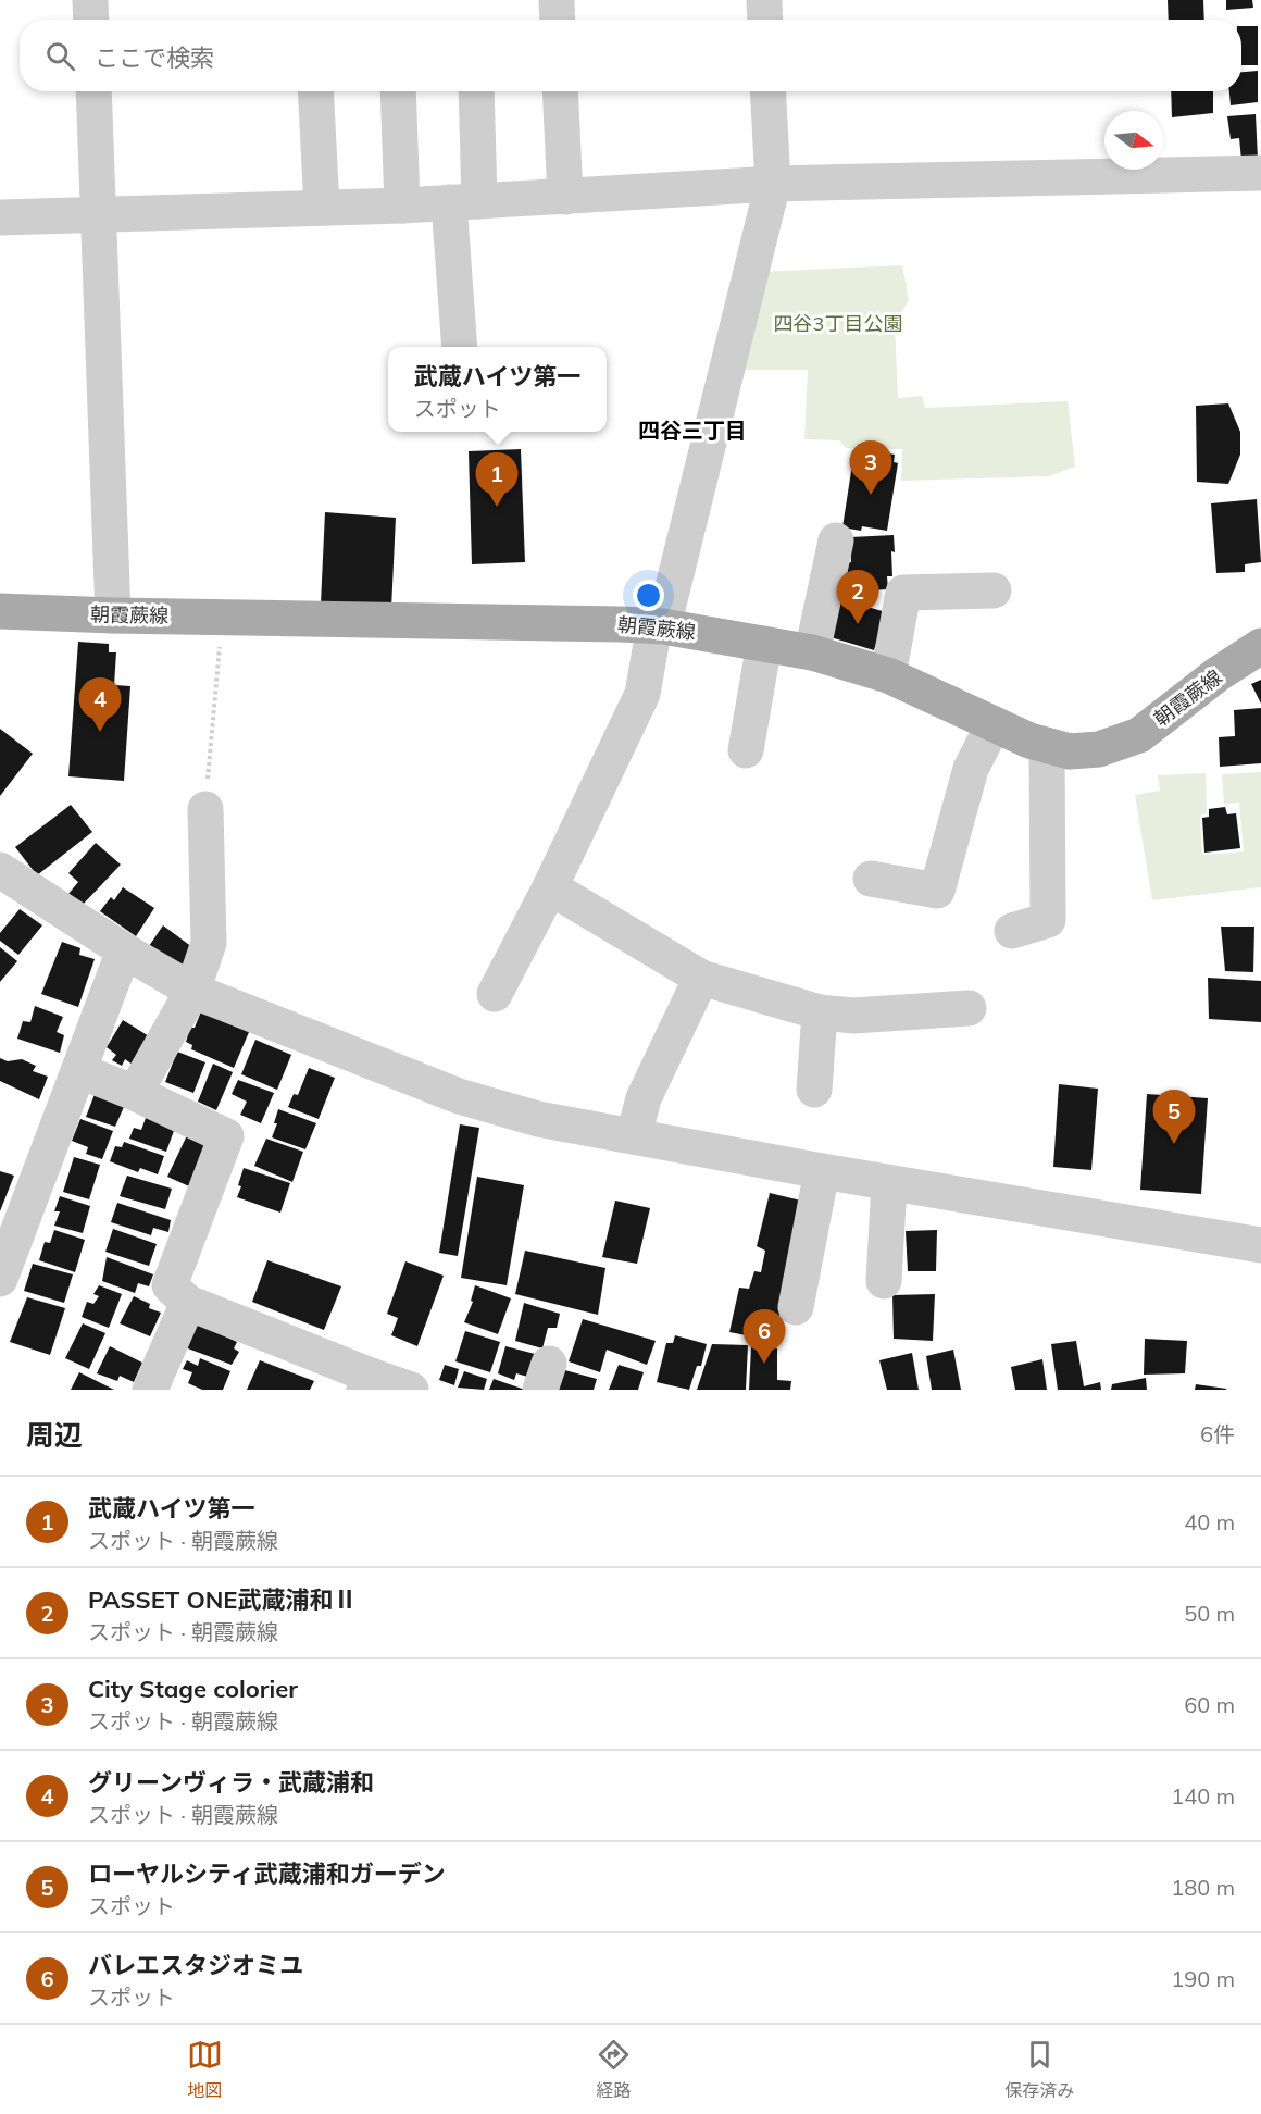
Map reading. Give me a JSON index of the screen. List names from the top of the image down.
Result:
{
  "streets": {
    "main road": ["朝霞蕨線"]
  },
  "districts": ["四谷三丁目"],
  "parks": ["四谷3丁目公園"],
  "north": "right",
  "page": {
    "search": "ここで検索",
    "popup": ["武蔵ハイツ第一", "スポット"],
    "pins": [
      "3",
      "1",
      "2",
      "4",
      "5",
      "6"
    ],
    "heading": ["周辺", "6件"],
    "list": [
      {
        "mark": "1",
        "name": "武蔵ハイツ第一",
        "note": "スポット · 朝霞蕨線",
        "value": "40 m"
      },
      {
        "mark": "2",
        "name": "PASSET ONE武蔵浦和Ⅱ",
        "note": "スポット · 朝霞蕨線",
        "value": "50 m"
      },
      {
        "mark": "3",
        "name": "City Stage colorier",
        "note": "スポット · 朝霞蕨線",
        "value": "60 m"
      },
      {
        "mark": "4",
        "name": "グリーンヴィラ・武蔵浦和",
        "note": "スポット · 朝霞蕨線",
        "value": "140 m"
      },
      {
        "mark": "5",
        "name": "ローヤルシティ武蔵浦和ガーデン",
        "note": "スポット",
        "value": "180 m"
      },
      {
        "mark": "6",
        "name": "バレエスタジオミユ",
        "note": "スポット",
        "value": "190 m"
      }
    ],
    "nav": ["地図", "経路", "保存済み"]
  }
}
